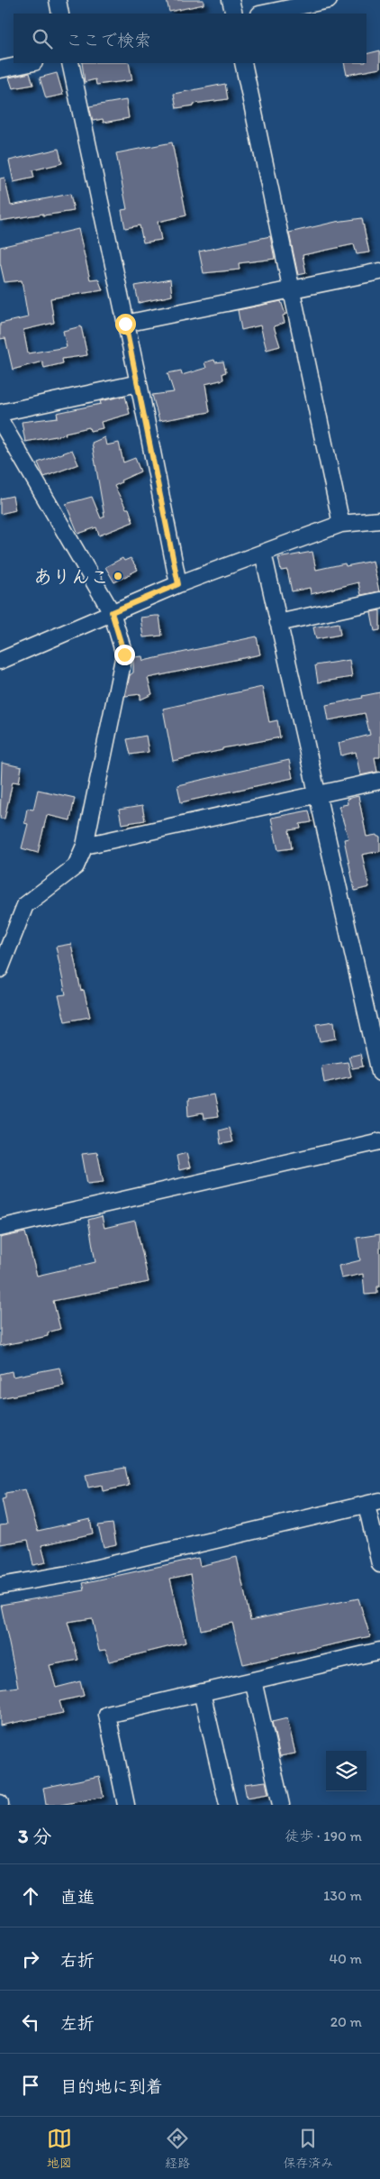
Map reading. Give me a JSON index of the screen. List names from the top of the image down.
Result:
{
  "places": ["ありんこ"],
  "page": {
    "search": "ここで検索",
    "heading": ["3 分", "徒歩 · 190 m"],
    "list": [
      ["直進", "130 m"],
      ["右折", "40 m"],
      ["左折", "20 m"],
      "目的地に到着"
    ],
    "nav": ["地図", "経路", "保存済み"]
  }
}
